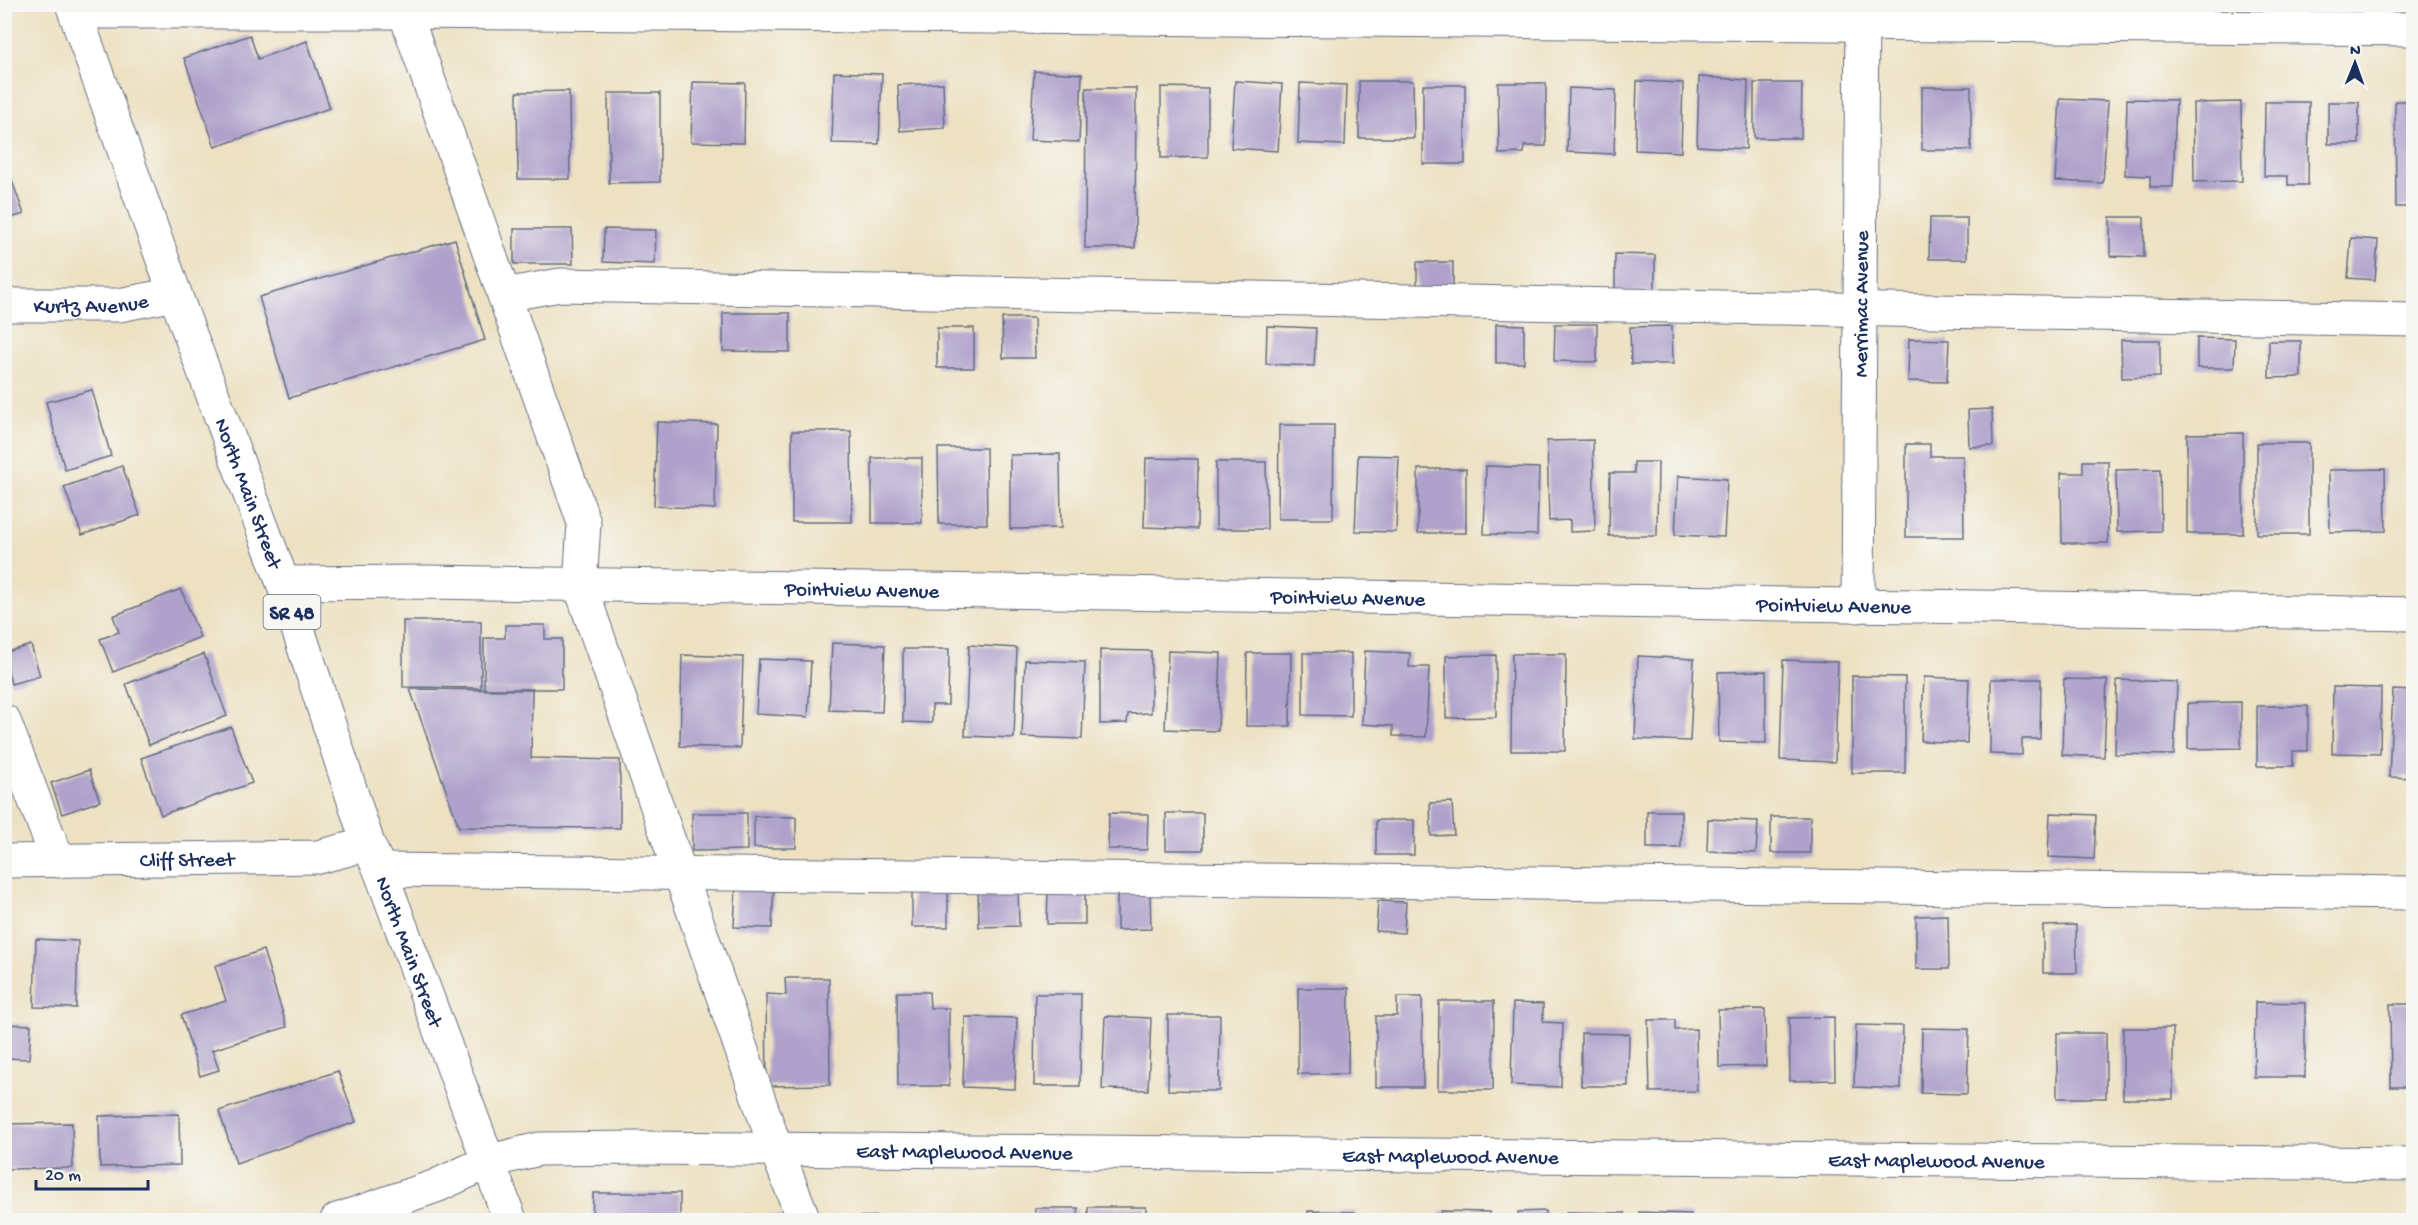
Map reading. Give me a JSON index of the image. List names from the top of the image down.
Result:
{
  "streets": {
    "street": [
      "Kurtz Avenue",
      "Merrimac Avenue",
      "North Main Street",
      "Pointview Avenue",
      "SR 48",
      "Cliff Street",
      "East Maplewood Avenue"
    ]
  },
  "crossings": [
    ["Kurtz Avenue", "North Main Street"],
    ["Merrimac Avenue", "Pointview Avenue"],
    ["North Main Street", "Pointview Avenue"],
    ["North Main Street", "Cliff Street"],
    ["North Main Street", "East Maplewood Avenue"]
  ],
  "scale_bar": "20 m",
  "north": "top"
}
